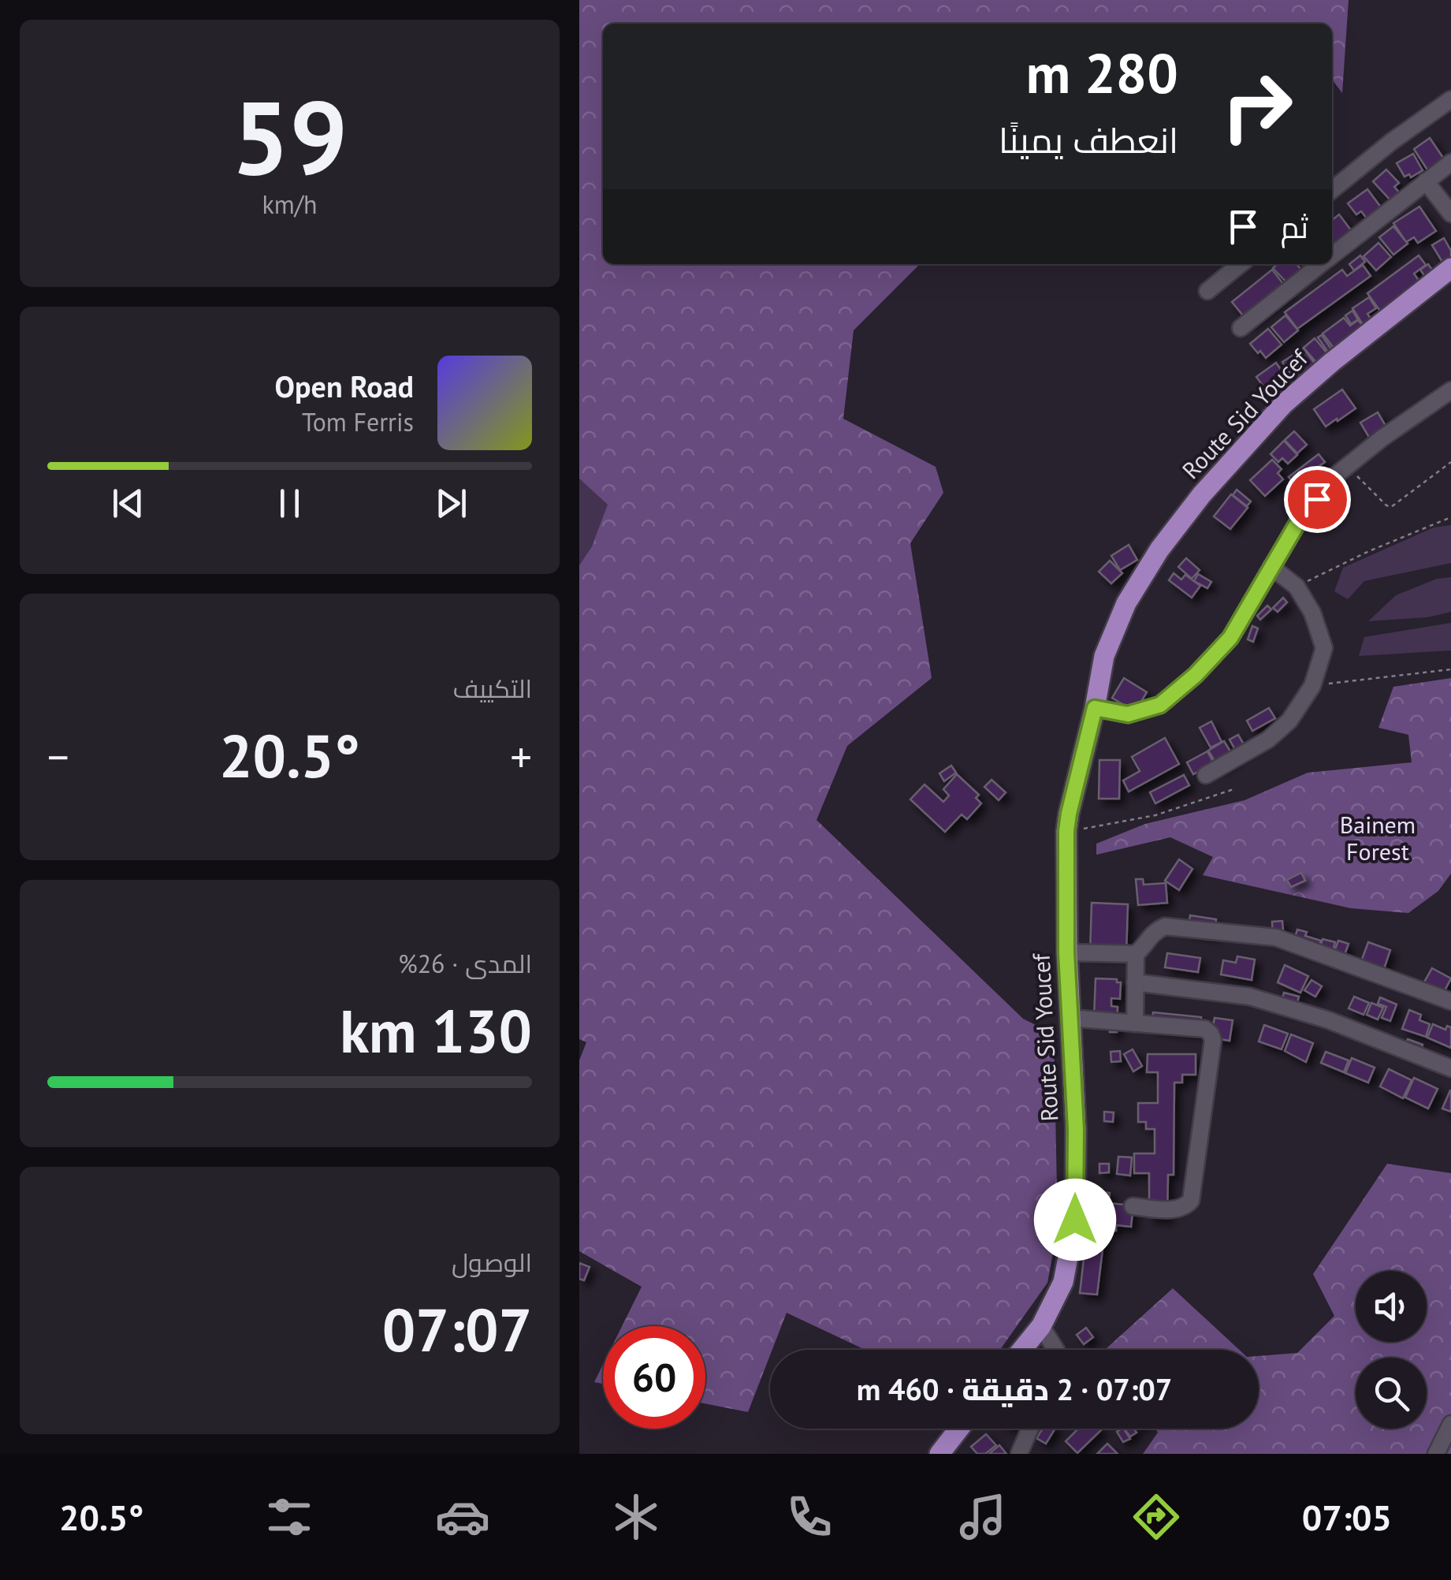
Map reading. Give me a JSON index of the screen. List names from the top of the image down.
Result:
{
  "streets": {
    "main road": ["Route Sid Youcef"]
  },
  "parks": ["Bainem Forest"],
  "page": {
    "tile": [
      ["59", "km/h"],
      "التكييف",
      ["المدى · 26%", "130 km"],
      ["الوصول", "07:07"]
    ],
    "turn": ["280 m", "انعطف يمينًا"],
    "then": "ثم",
    "song": ["Open Road", "Tom Ferris"],
    "heat": ["−", "20.5°", "+"],
    "limit": "60",
    "trip": "07:07 · 2 دقيقة · 460 m",
    "tabs": ["07:05", "20.5°"]
  }
}
